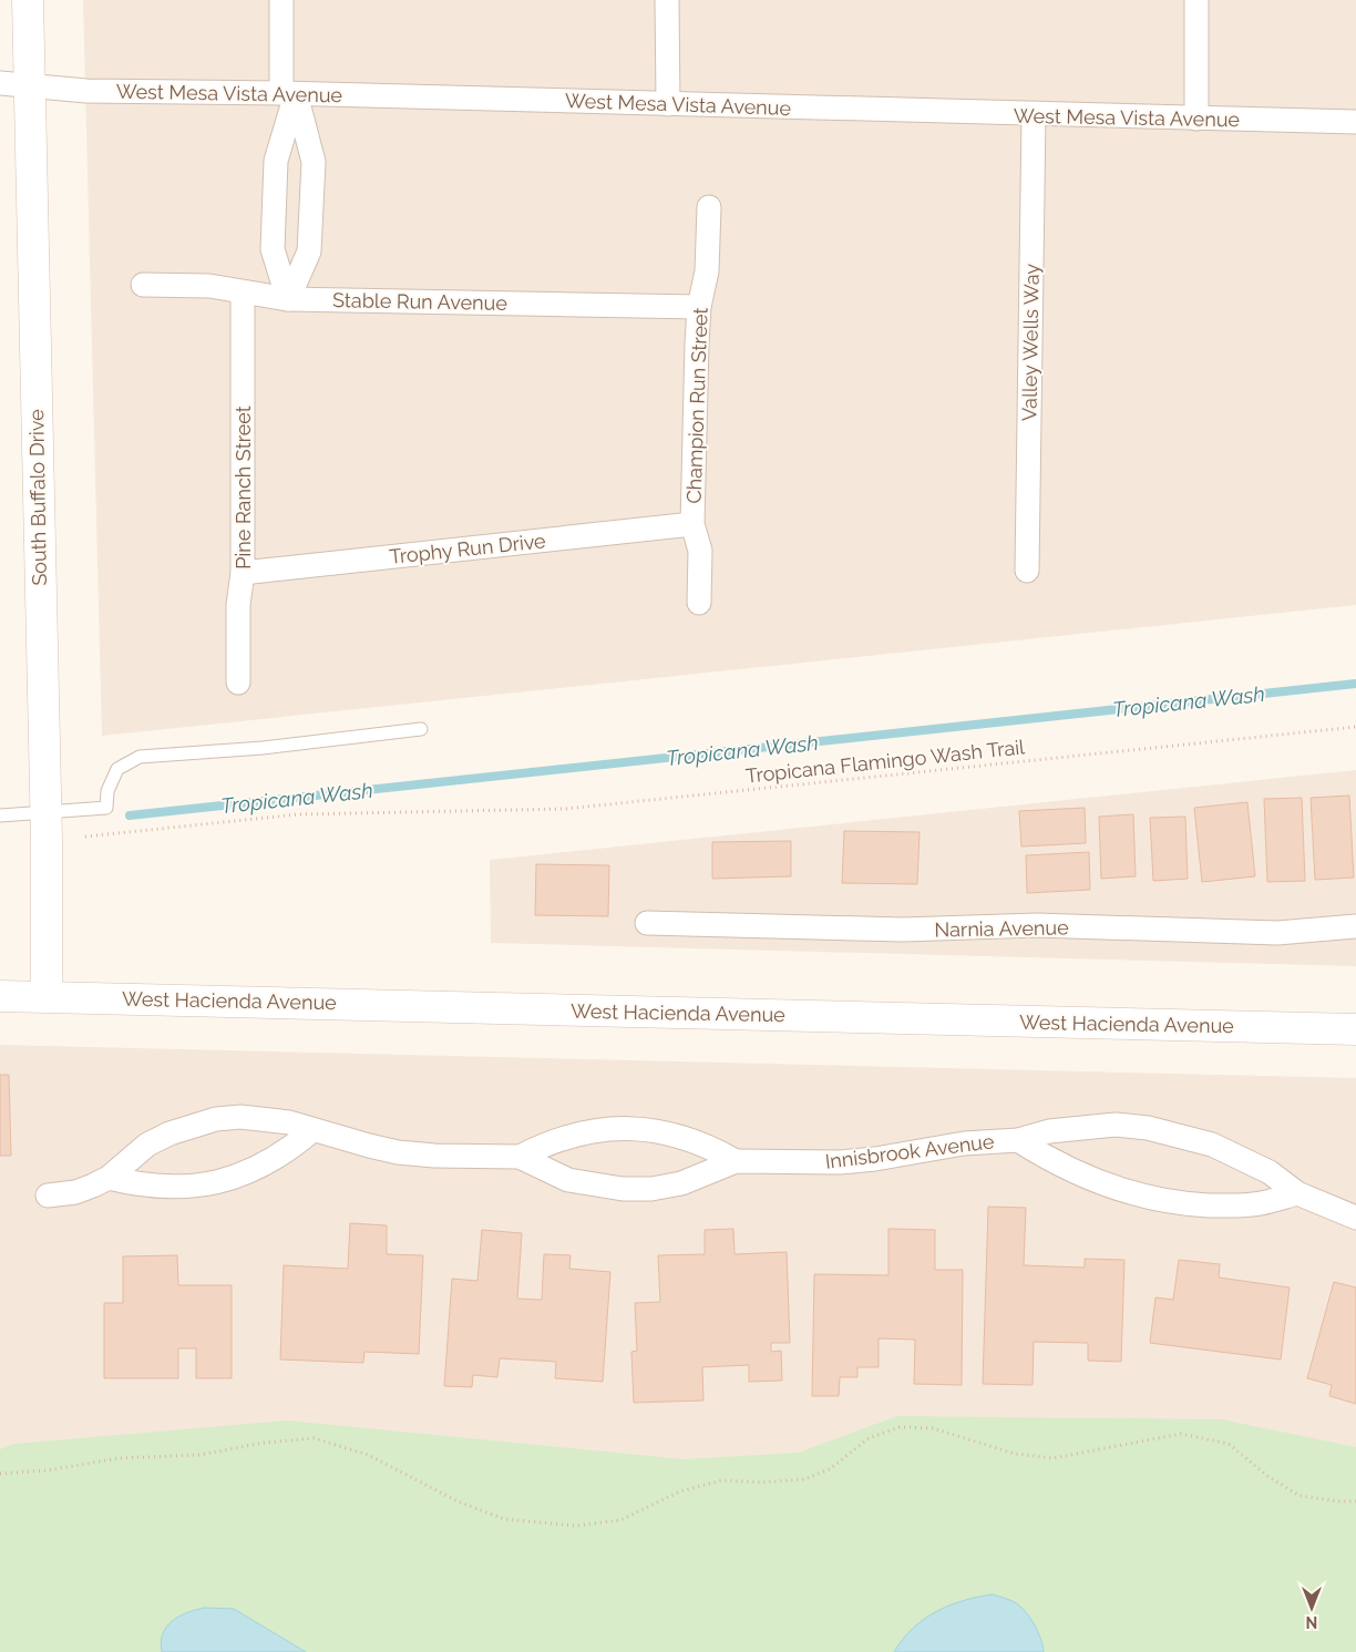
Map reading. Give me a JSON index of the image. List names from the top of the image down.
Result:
{
  "streets": {
    "main road": ["South Buffalo Drive", "West Hacienda Avenue"],
    "street": [
      "West Mesa Vista Avenue",
      "Stable Run Avenue",
      "Valley Wells Way",
      "Champion Run Street",
      "Pine Ranch Street",
      "Trophy Run Drive",
      "Narnia Avenue",
      "Innisbrook Avenue"
    ],
    "path": ["Tropicana Flamingo Wash Trail"]
  },
  "crossings": [
    ["West Mesa Vista Avenue", "Valley Wells Way"],
    ["West Mesa Vista Avenue", "South Buffalo Drive"],
    ["Stable Run Avenue", "Champion Run Street"],
    ["Stable Run Avenue", "Pine Ranch Street"],
    ["Champion Run Street", "Trophy Run Drive"],
    ["Pine Ranch Street", "Trophy Run Drive"],
    ["South Buffalo Drive", "West Hacienda Avenue"]
  ],
  "water": ["Tropicana Wash"],
  "north": "bottom"
}
